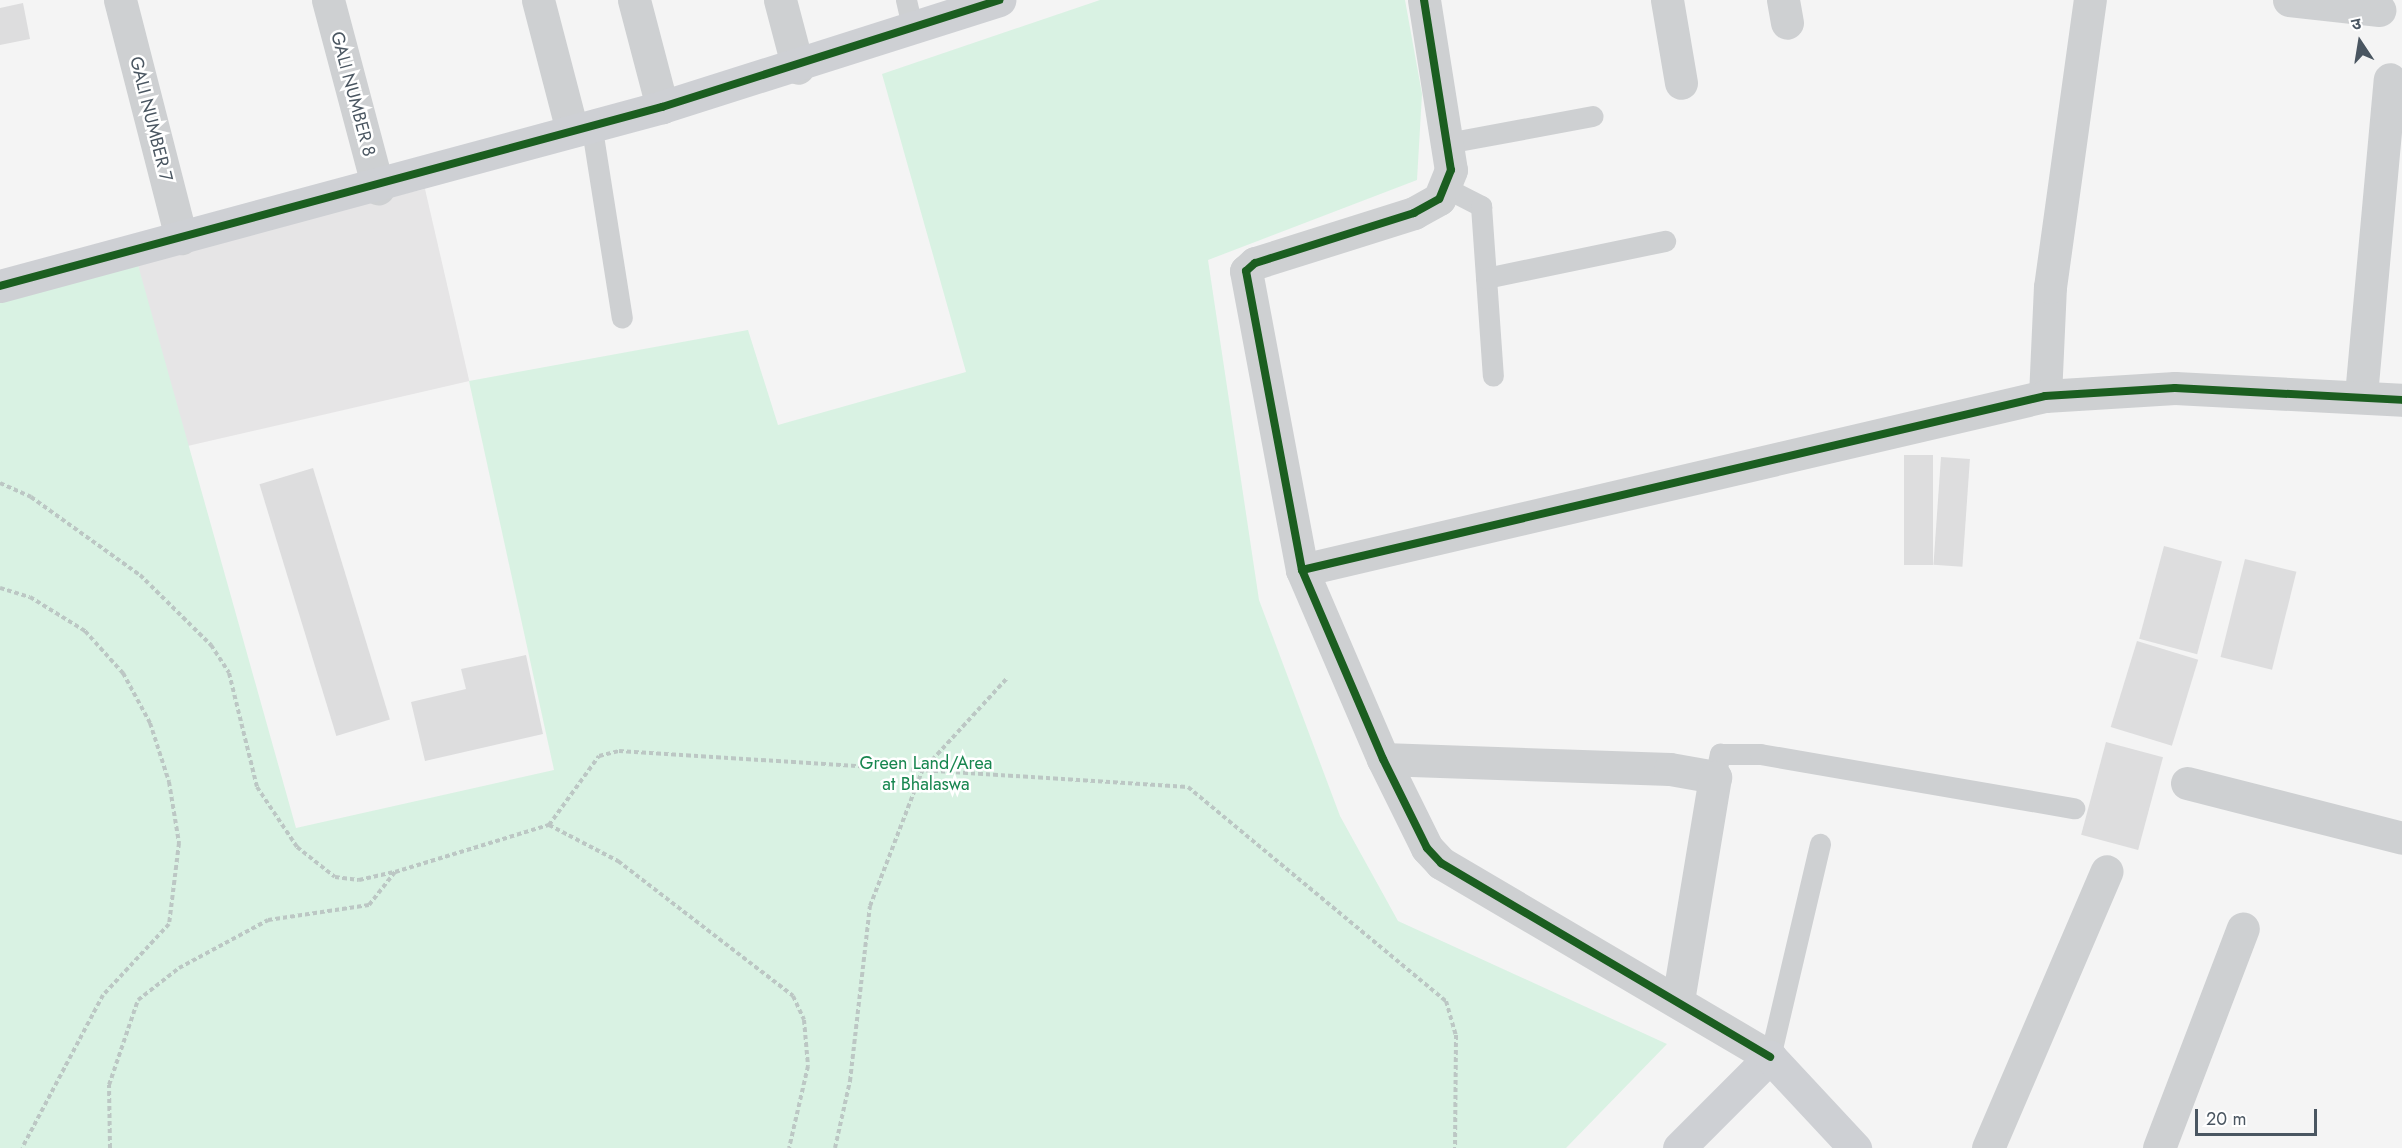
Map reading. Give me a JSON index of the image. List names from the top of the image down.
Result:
{
  "streets": {
    "street": ["GALI NUMBER 8", "GALI NUMBER 7"]
  },
  "parks": ["Green Land/Area at Bhalaswa"],
  "scale_bar": "20 m",
  "north": "top"
}
